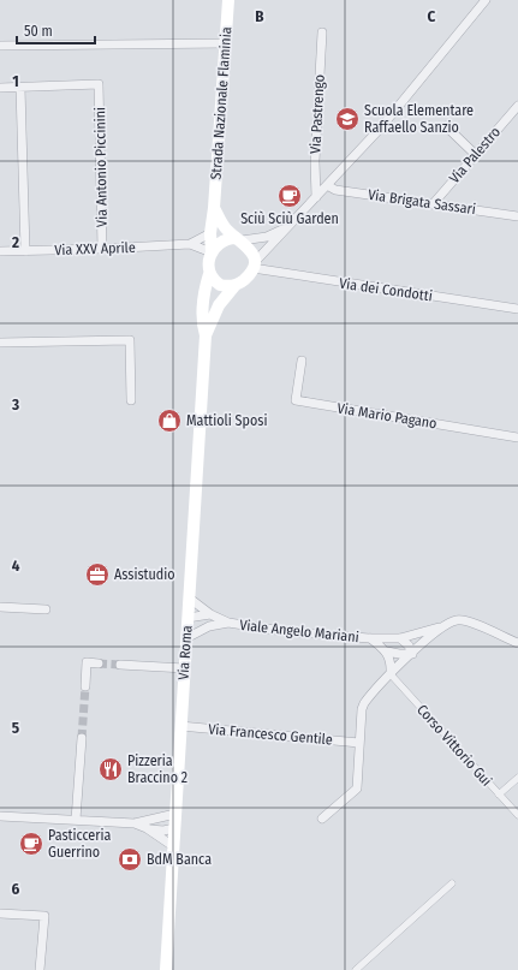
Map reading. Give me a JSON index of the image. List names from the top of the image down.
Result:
{
  "streets": {
    "main road": ["Strada Nazionale Flaminia", "Via Roma"],
    "street": [
      "Via Pastrengo",
      "Via Palestro",
      "Via Antonio Piccinini",
      "Via Brigata Sassari",
      "Via XXV Aprile",
      "Via dei Condotti",
      "Via Mario Pagano",
      "Viale Angelo Mariani",
      "Via Francesco Gentile",
      "Corso Vittorio Gui"
    ]
  },
  "crossings": [
    ["Strada Nazionale Flaminia", "Via XXV Aprile"],
    ["Strada Nazionale Flaminia", "Via dei Condotti"],
    ["Strada Nazionale Flaminia", "Via Roma"],
    ["Via Palestro", "Via Brigata Sassari"],
    ["Via Antonio Piccinini", "Via XXV Aprile"],
    ["Via XXV Aprile", "Via dei Condotti"],
    ["Via XXV Aprile", "Via Roma"],
    ["Via dei Condotti", "Via Roma"],
    ["Viale Angelo Mariani", "Via Roma"],
    ["Via Roma", "Via Francesco Gentile"]
  ],
  "places": {
    "school or university": ["Scuola Elementare Raffaello Sanzio"],
    "cafe": ["Sciù Sciù Garden", "Pasticceria Guerrino"],
    "shop": ["Mattioli Sposi"],
    "office": ["Assistudio"],
    "restaurant": ["Pizzeria Braccino 2"],
    "bank": ["BdM Banca"]
  },
  "scale_bar": "50 m",
  "grid": {
    "columns": ["B", "C"],
    "rows": [
      "1",
      "2",
      "3",
      "4",
      "5",
      "6"
    ]
  }
}
